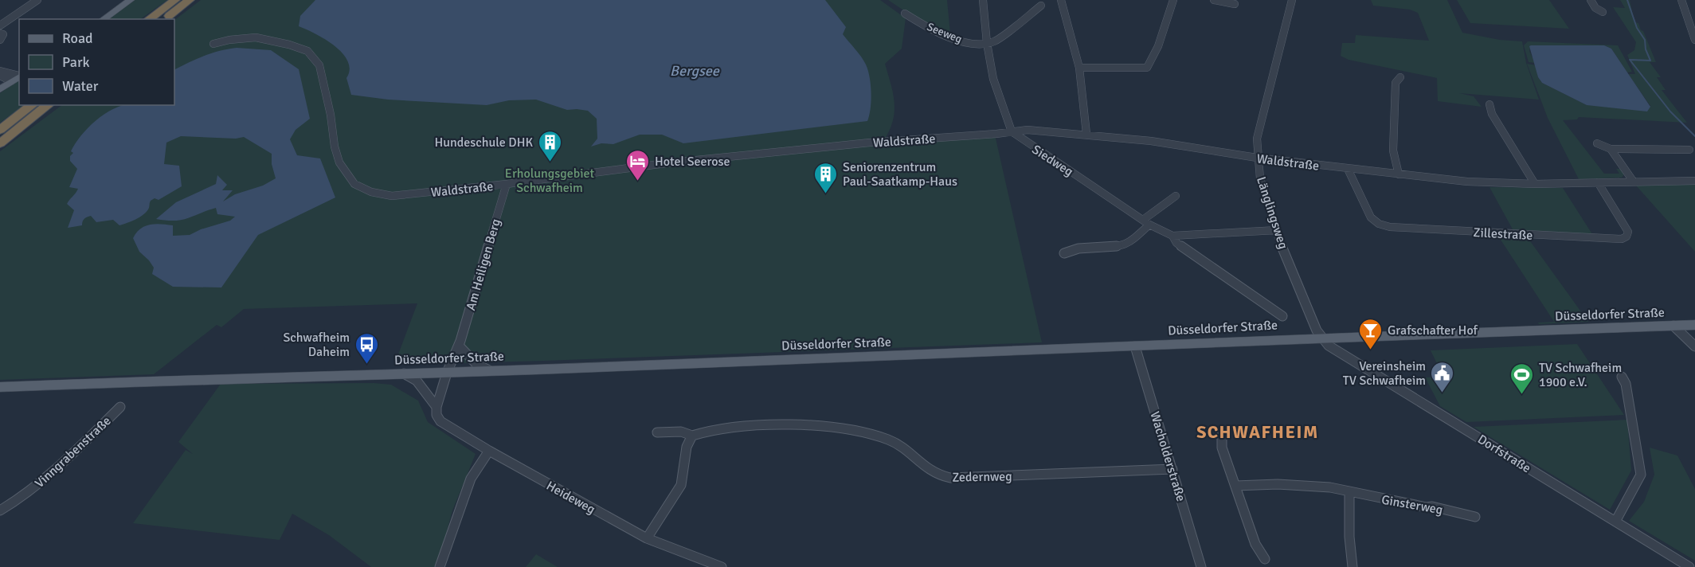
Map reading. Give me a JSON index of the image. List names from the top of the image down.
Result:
{
  "streets": {
    "main road": ["Düsseldorfer Straße"],
    "street": [
      "Seeweg",
      "Waldstraße",
      "Siedweg",
      "Länglingsweg",
      "Zillestraße",
      "Am Heiligen Berg",
      "Vinngrabenstraße",
      "Dorfstraße",
      "Wacholderstraße",
      "Zedernweg",
      "Heideweg",
      "Ginsterweg"
    ]
  },
  "crossings": [
    ["Waldstraße", "Siedweg"],
    ["Waldstraße", "Länglingsweg"],
    ["Waldstraße", "Zillestraße"],
    ["Waldstraße", "Am Heiligen Berg"],
    ["Siedweg", "Länglingsweg"],
    ["Länglingsweg", "Düsseldorfer Straße"],
    ["Länglingsweg", "Dorfstraße"],
    ["Am Heiligen Berg", "Düsseldorfer Straße"],
    ["Düsseldorfer Straße", "Dorfstraße"],
    ["Düsseldorfer Straße", "Wacholderstraße"],
    ["Düsseldorfer Straße", "Heideweg"],
    ["Wacholderstraße", "Zedernweg"]
  ],
  "districts": ["SCHWAFHEIM"],
  "water": ["Bergsee"],
  "parks": ["Erholungsgebiet Schwafheim"],
  "places": {
    "building": ["Hundeschule DHK", "Seniorenzentrum Paul-Saatkamp-Haus"],
    "hotel": ["Hotel Seerose"],
    "bar": ["Grafschafter Hof"],
    "bus stop": ["Schwafheim Daheim"],
    "public building": ["Vereinsheim TV Schwafheim"],
    "sports": ["TV Schwafheim 1900 e.V."]
  },
  "legend": ["Road", "Park", "Water"]
}
